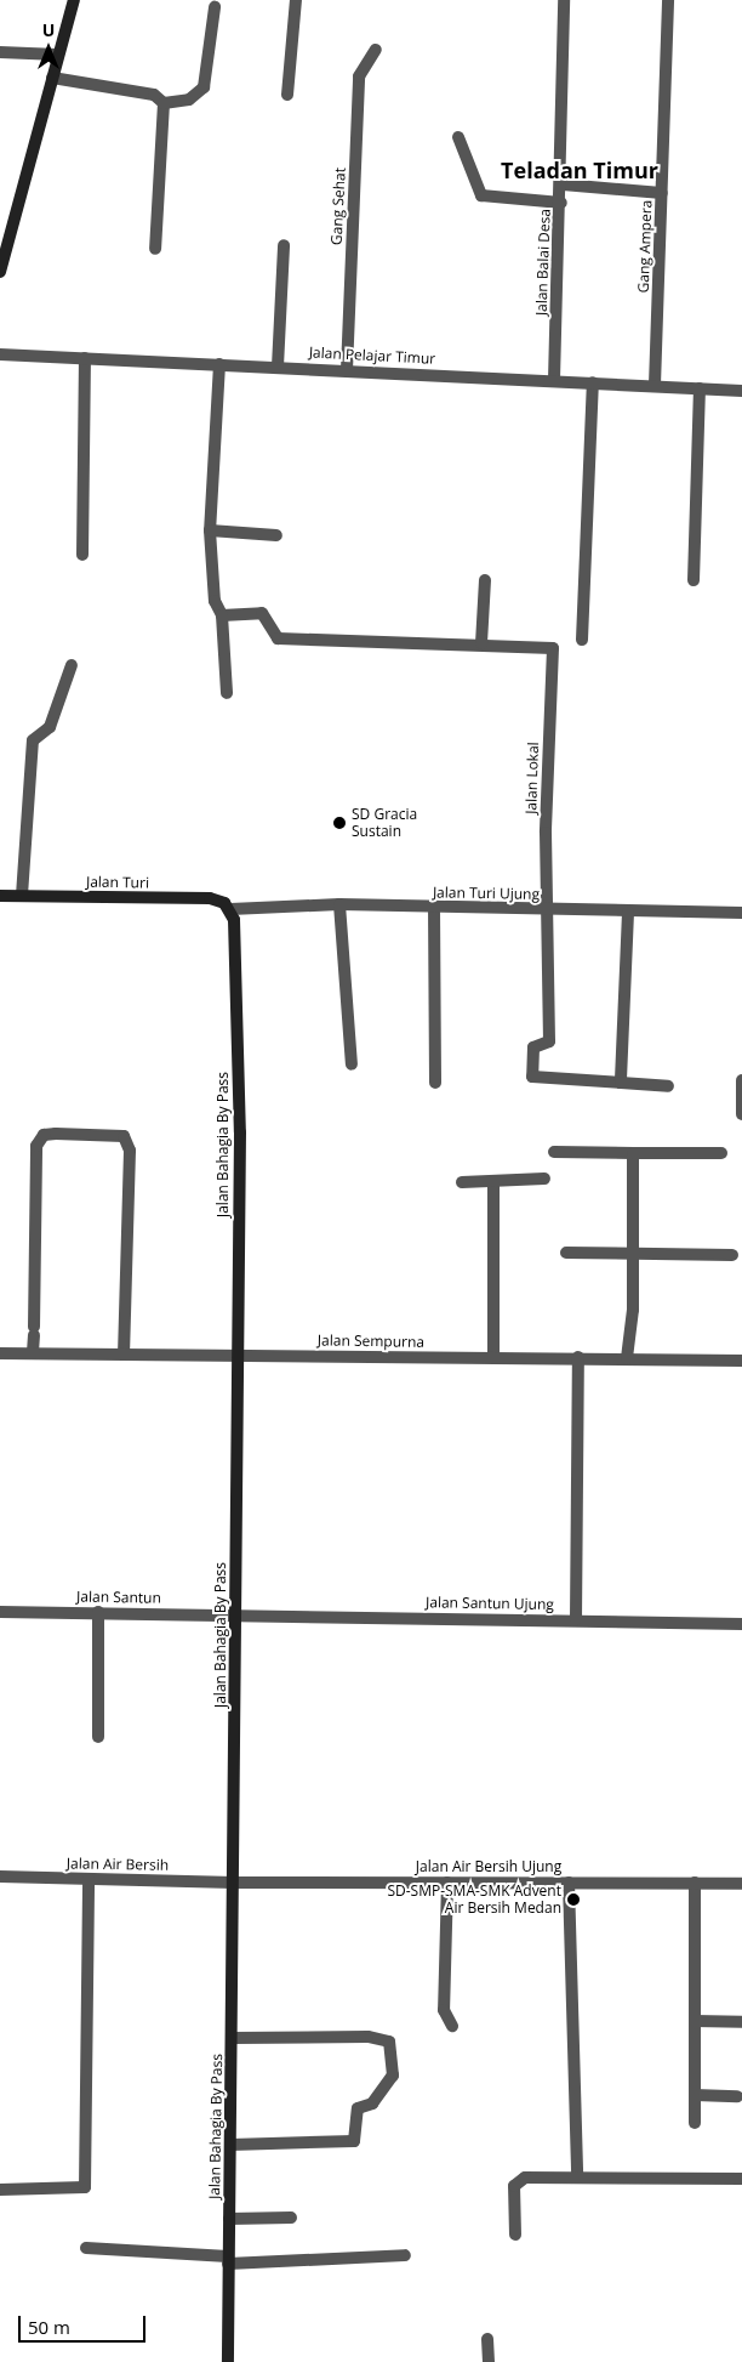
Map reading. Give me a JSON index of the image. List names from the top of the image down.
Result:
{
  "streets": {
    "main road": ["Jalan Turi", "Jalan Bahagia By Pass"],
    "street": [
      "Gang Sehat",
      "Gang Ampera",
      "Jalan Balai Desa",
      "Jalan Pelajar Timur",
      "Jalan Lokal",
      "Jalan Turi Ujung",
      "Jalan Sempurna",
      "Jalan Santun",
      "Jalan Santun Ujung",
      "Jalan Air Bersih",
      "Jalan Air Bersih Ujung"
    ]
  },
  "crossings": [
    ["Gang Sehat", "Jalan Pelajar Timur"],
    ["Gang Ampera", "Jalan Pelajar Timur"],
    ["Jalan Balai Desa", "Jalan Pelajar Timur"],
    ["Jalan Lokal", "Jalan Turi Ujung"],
    ["Jalan Turi", "Jalan Turi Ujung"],
    ["Jalan Turi", "Jalan Bahagia By Pass"],
    ["Jalan Turi Ujung", "Jalan Bahagia By Pass"],
    ["Jalan Bahagia By Pass", "Jalan Sempurna"],
    ["Jalan Bahagia By Pass", "Jalan Santun"],
    ["Jalan Bahagia By Pass", "Jalan Santun Ujung"],
    ["Jalan Bahagia By Pass", "Jalan Air Bersih"],
    ["Jalan Bahagia By Pass", "Jalan Air Bersih Ujung"],
    ["Jalan Santun", "Jalan Santun Ujung"],
    ["Jalan Air Bersih", "Jalan Air Bersih Ujung"]
  ],
  "districts": ["Teladan Timur"],
  "places": ["SD Gracia Sustain", "SD-SMP-SMA-SMK Advent Air Bersih Medan"],
  "scale_bar": "50 m",
  "north": "top"
}
